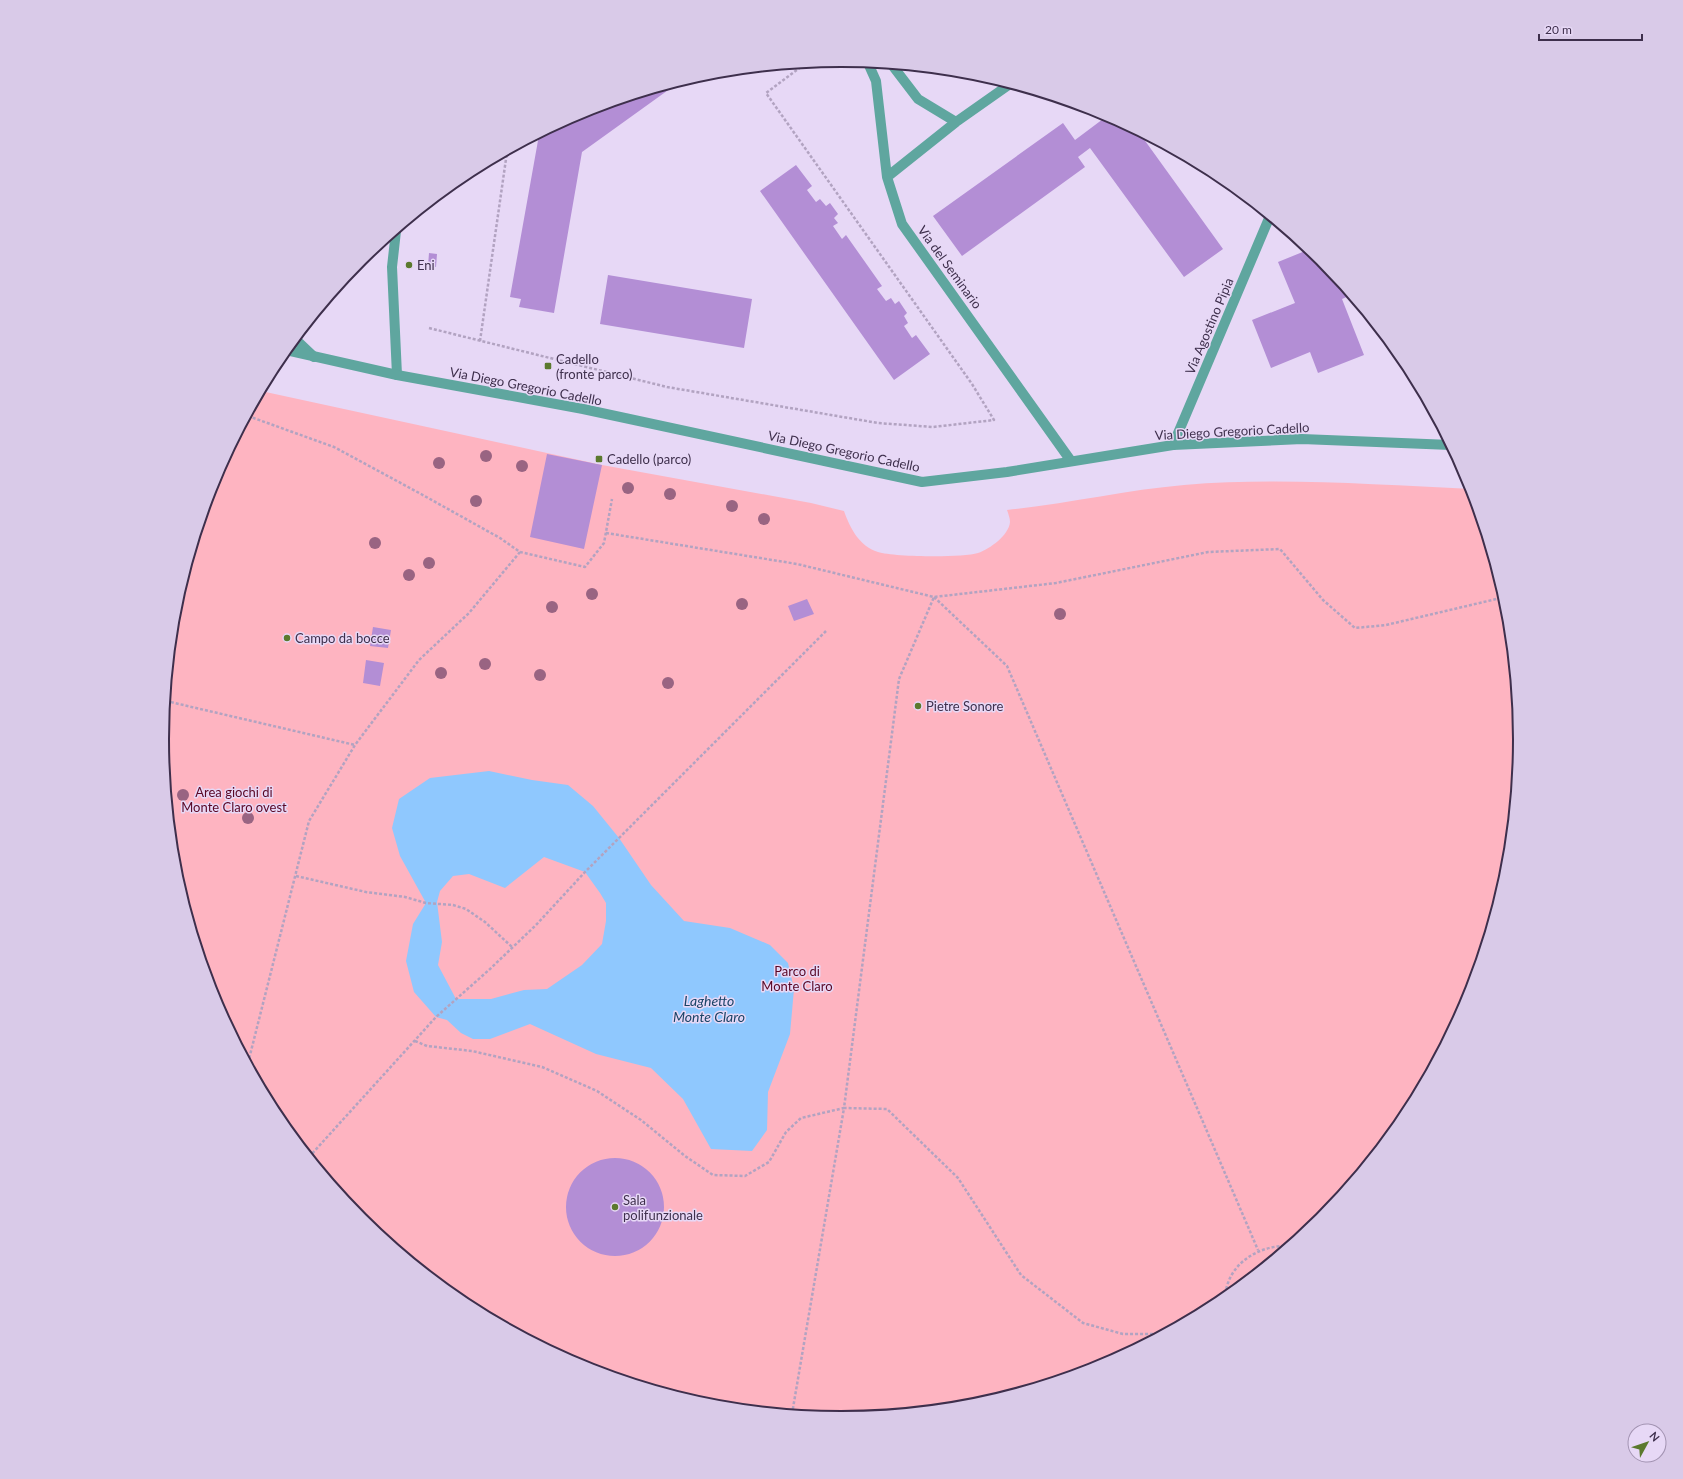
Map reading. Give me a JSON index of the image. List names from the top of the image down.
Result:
{
  "streets": {
    "street": ["Via del Seminario", "Via Agostino Pipia", "Via Diego Gregorio Cadello"]
  },
  "crossings": [
    ["Via del Seminario", "Via Diego Gregorio Cadello"],
    ["Via Agostino Pipia", "Via Diego Gregorio Cadello"]
  ],
  "water": ["Laghetto Monte Claro"],
  "parks": ["Area giochi di Monte Claro ovest", "Parco di Monte Claro"],
  "places": {
    "other": [
      "Eni",
      "Campo da bocce",
      "Pietre Sonore",
      "Sala polifunzionale"
    ],
    "transit": ["Cadello (fronte parco)", "Cadello (parco)"]
  },
  "scale_bar": "20 m",
  "north": "top right"
}
